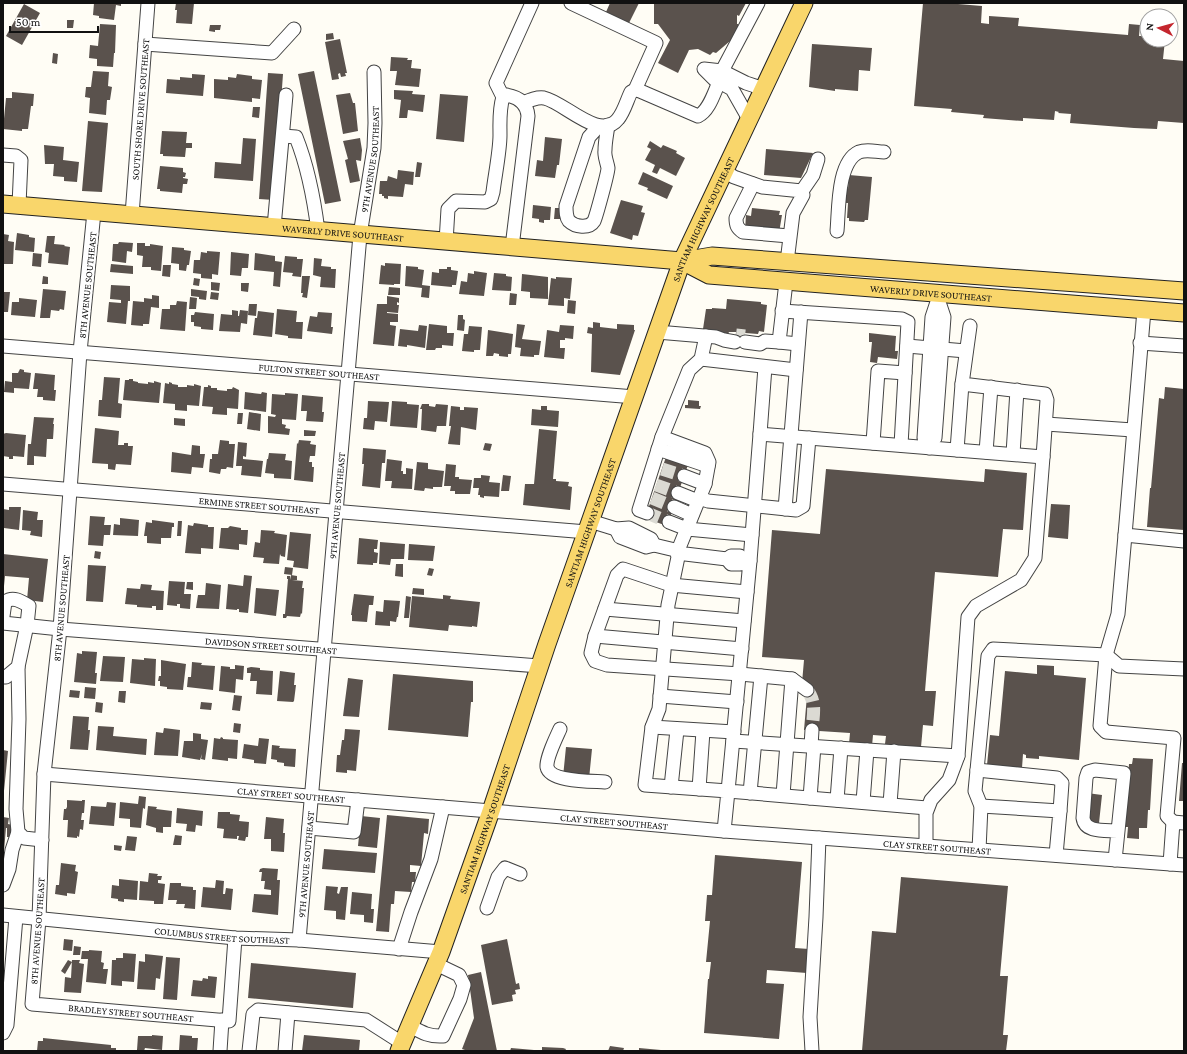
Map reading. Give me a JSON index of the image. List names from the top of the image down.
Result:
{
  "streets": {
    "main road": ["SANTIAM HIGHWAY SOUTHEAST", "WAVERLY DRIVE SOUTHEAST"],
    "street": [
      "SOUTH SHORE DRIVE SOUTHEAST",
      "9TH AVENUE SOUTHEAST",
      "8TH AVENUE SOUTHEAST",
      "FULTON STREET SOUTHEAST",
      "ERMINE STREET SOUTHEAST",
      "DAVIDSON STREET SOUTHEAST",
      "CLAY STREET SOUTHEAST",
      "COLUMBUS STREET SOUTHEAST",
      "BRADLEY STREET SOUTHEAST"
    ]
  },
  "crossings": [
    ["SOUTH SHORE DRIVE SOUTHEAST", "WAVERLY DRIVE SOUTHEAST"],
    ["9TH AVENUE SOUTHEAST", "WAVERLY DRIVE SOUTHEAST"],
    ["9TH AVENUE SOUTHEAST", "FULTON STREET SOUTHEAST"],
    ["9TH AVENUE SOUTHEAST", "ERMINE STREET SOUTHEAST"],
    ["9TH AVENUE SOUTHEAST", "DAVIDSON STREET SOUTHEAST"],
    ["9TH AVENUE SOUTHEAST", "CLAY STREET SOUTHEAST"],
    ["9TH AVENUE SOUTHEAST", "COLUMBUS STREET SOUTHEAST"],
    ["SANTIAM HIGHWAY SOUTHEAST", "WAVERLY DRIVE SOUTHEAST"],
    ["SANTIAM HIGHWAY SOUTHEAST", "FULTON STREET SOUTHEAST"],
    ["SANTIAM HIGHWAY SOUTHEAST", "ERMINE STREET SOUTHEAST"],
    ["SANTIAM HIGHWAY SOUTHEAST", "DAVIDSON STREET SOUTHEAST"],
    ["SANTIAM HIGHWAY SOUTHEAST", "CLAY STREET SOUTHEAST"],
    ["SANTIAM HIGHWAY SOUTHEAST", "COLUMBUS STREET SOUTHEAST"],
    ["WAVERLY DRIVE SOUTHEAST", "8TH AVENUE SOUTHEAST"],
    ["8TH AVENUE SOUTHEAST", "FULTON STREET SOUTHEAST"],
    ["8TH AVENUE SOUTHEAST", "ERMINE STREET SOUTHEAST"],
    ["8TH AVENUE SOUTHEAST", "DAVIDSON STREET SOUTHEAST"],
    ["8TH AVENUE SOUTHEAST", "CLAY STREET SOUTHEAST"],
    ["8TH AVENUE SOUTHEAST", "COLUMBUS STREET SOUTHEAST"],
    ["8TH AVENUE SOUTHEAST", "BRADLEY STREET SOUTHEAST"]
  ],
  "scale_bar": "50 m",
  "north": "left"
}
